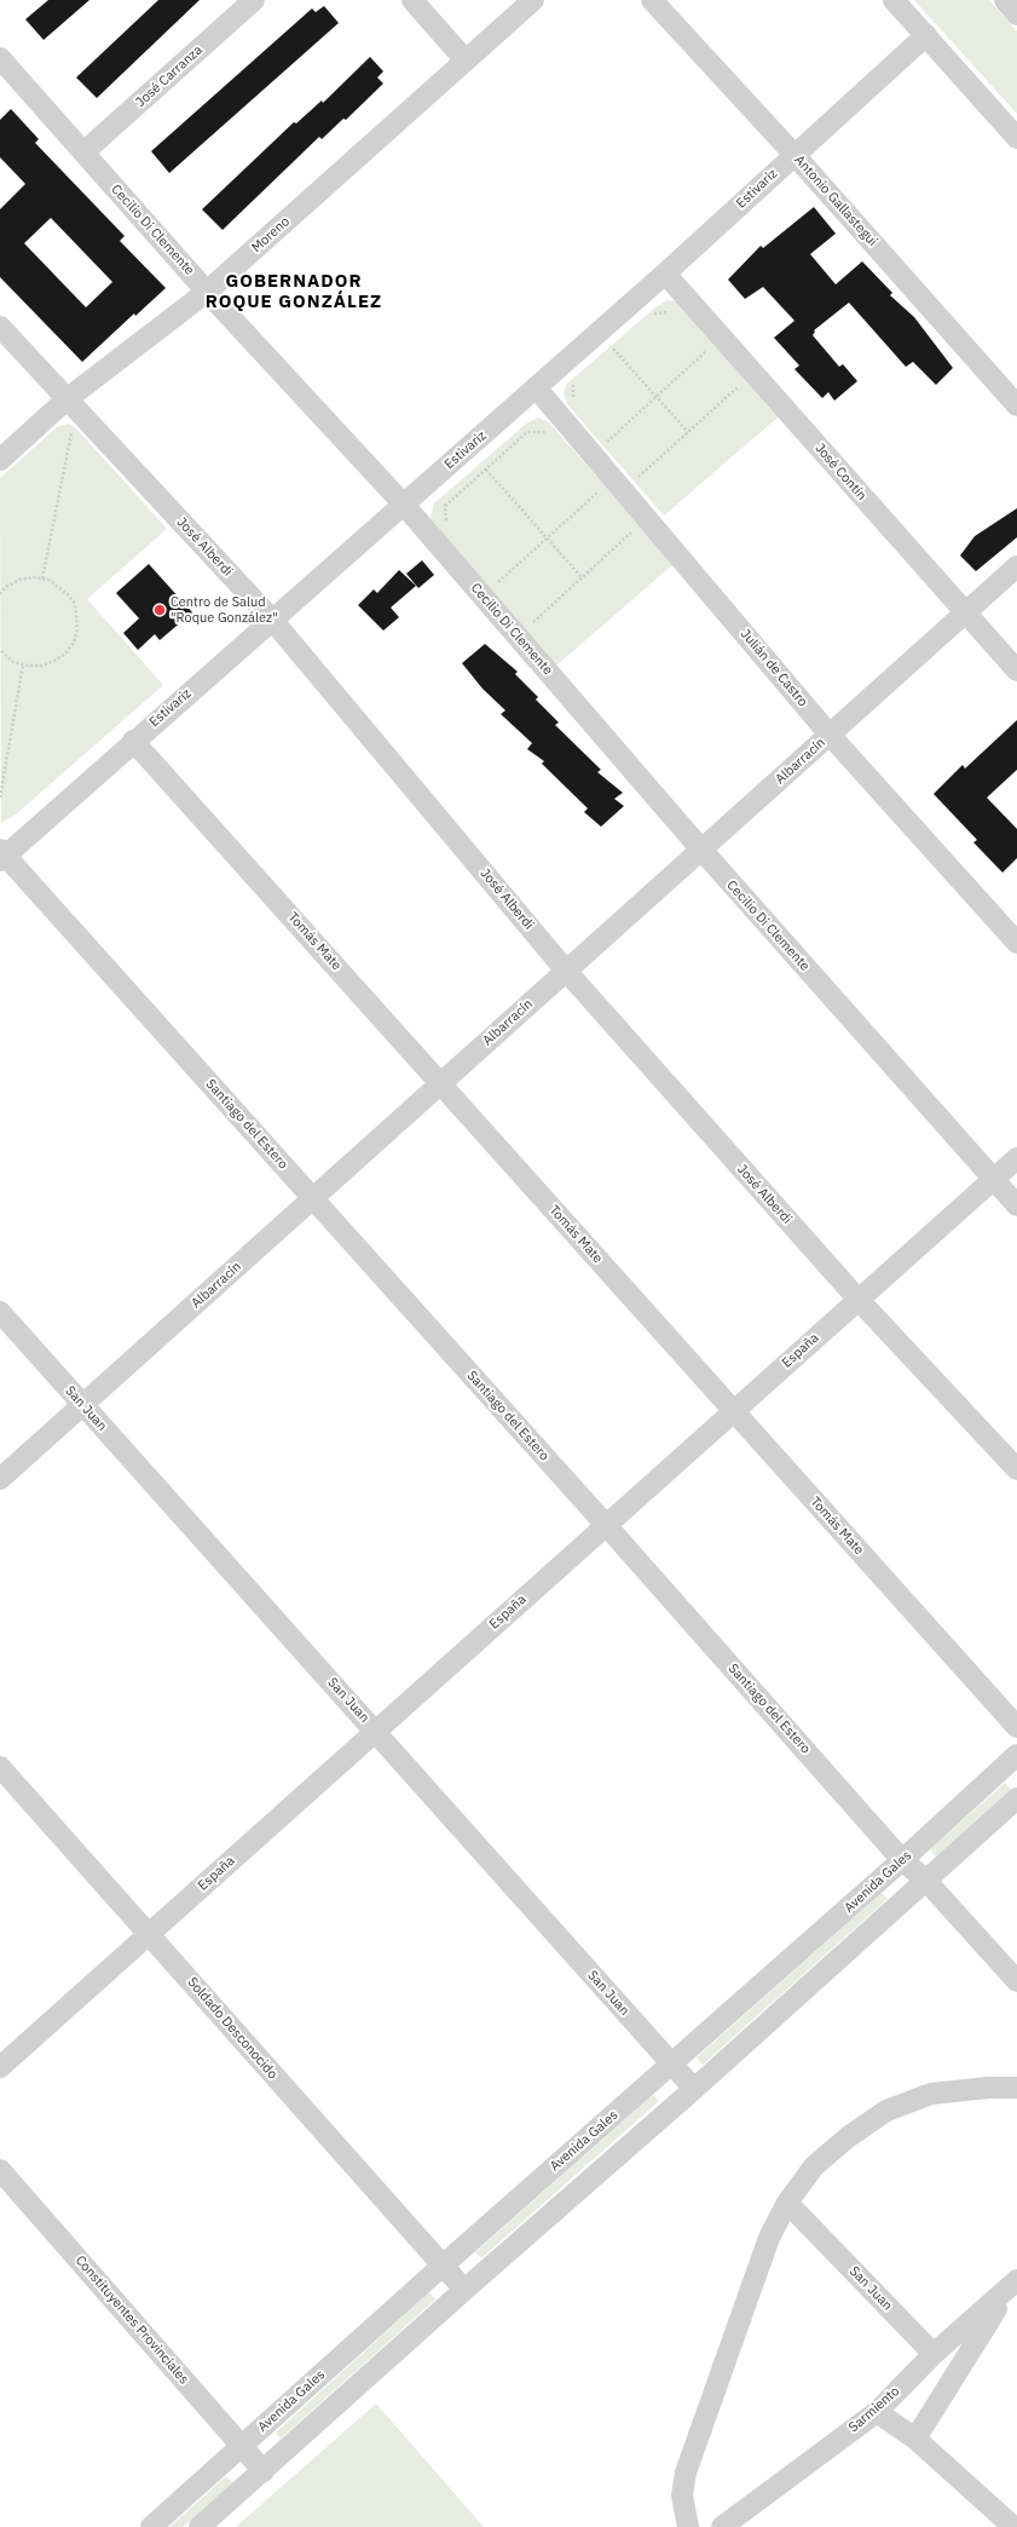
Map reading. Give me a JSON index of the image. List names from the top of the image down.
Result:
{
  "streets": {
    "street": [
      "José Carranza",
      "Estivariz",
      "Antonio Gallastegui",
      "Cecilio Di Clemente",
      "Moreno",
      "José Contín",
      "José Alberdi",
      "Julián de Castro",
      "Albarracín",
      "Tomás Mate",
      "Santiago del Estero",
      "España",
      "San Juan",
      "Avenida Gales",
      "Soldado Desconocido",
      "Constituyentes Provinciales",
      "Sarmiento"
    ]
  },
  "crossings": [
    ["José Carranza", "Cecilio Di Clemente"],
    ["Estivariz", "Antonio Gallastegui"],
    ["Estivariz", "Cecilio Di Clemente"],
    ["Estivariz", "José Contín"],
    ["Estivariz", "José Alberdi"],
    ["Estivariz", "Julián de Castro"],
    ["Estivariz", "Tomás Mate"],
    ["Estivariz", "Santiago del Estero"],
    ["Cecilio Di Clemente", "Moreno"],
    ["Cecilio Di Clemente", "Albarracín"],
    ["Cecilio Di Clemente", "España"],
    ["Moreno", "José Alberdi"],
    ["José Contín", "Albarracín"],
    ["José Alberdi", "Albarracín"],
    ["José Alberdi", "España"],
    ["Julián de Castro", "Albarracín"],
    ["Albarracín", "Tomás Mate"],
    ["Albarracín", "Santiago del Estero"],
    ["Albarracín", "San Juan"],
    ["Tomás Mate", "España"],
    ["Santiago del Estero", "España"],
    ["Santiago del Estero", "Avenida Gales"],
    ["España", "San Juan"],
    ["España", "Soldado Desconocido"],
    ["San Juan", "Avenida Gales"],
    ["San Juan", "Sarmiento"],
    ["Avenida Gales", "Soldado Desconocido"],
    ["Avenida Gales", "Constituyentes Provinciales"]
  ],
  "districts": ["GOBERNADOR ROQUE GONZÁLEZ"],
  "places": ["Centro de Salud \"Roque González\""]
}
